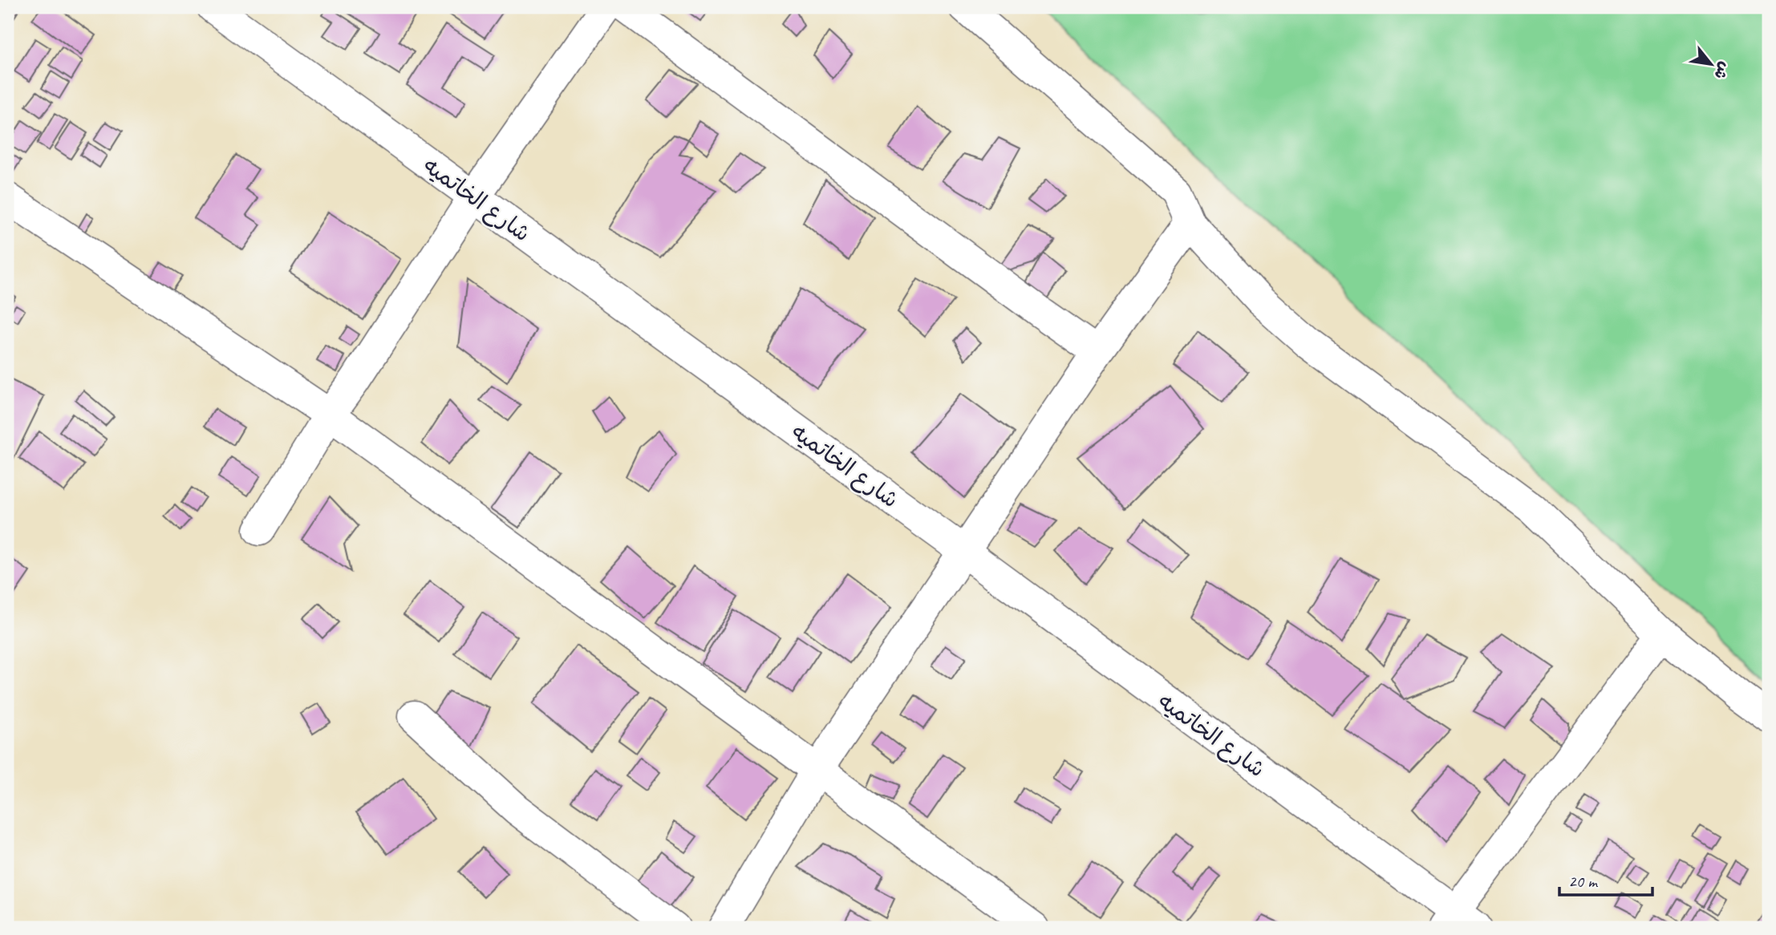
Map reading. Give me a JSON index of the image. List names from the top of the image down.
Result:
{
  "streets": {
    "street": ["شارع الخاتميه"]
  },
  "scale_bar": "20 m",
  "north": "bottom right"
}
